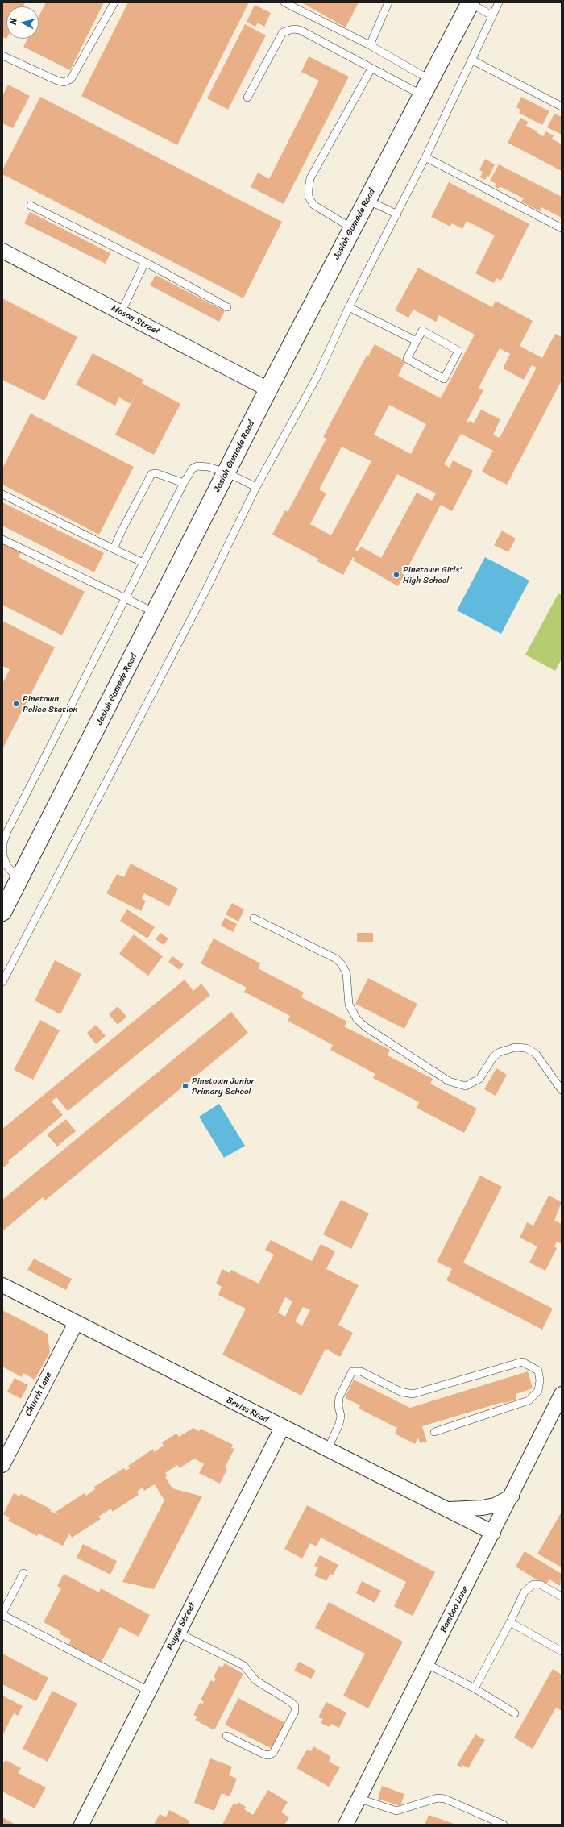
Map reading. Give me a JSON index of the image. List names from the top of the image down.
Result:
{
  "streets": {
    "main road": ["Josiah Gumede Road"],
    "street": [
      "Mason Street",
      "Church Lane",
      "Beviss Road",
      "Bamboo Lane",
      "Payne Street"
    ]
  },
  "crossings": [
    ["Josiah Gumede Road", "Mason Street"],
    ["Church Lane", "Beviss Road"],
    ["Beviss Road", "Bamboo Lane"],
    ["Beviss Road", "Payne Street"]
  ],
  "places": ["Pinetown Girls' High School", "Pinetown Police Station", "Pinetown Junior Primary School"],
  "north": "left"
}
